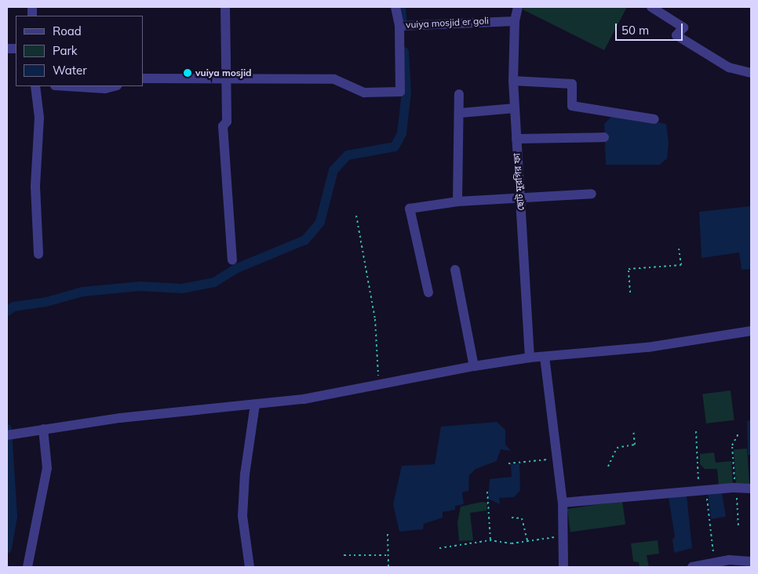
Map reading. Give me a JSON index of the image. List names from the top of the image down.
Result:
{
  "streets": {
    "street": ["vuiya mosjid er goli", "ছোট মুরগির ফা"]
  },
  "crossings": [
    ["vuiya mosjid er goli", "ছোট মুরগির ফা"]
  ],
  "places": ["vuiya mosjid"],
  "legend": ["Road", "Park", "Water"],
  "scale_bar": "50 m"
}
